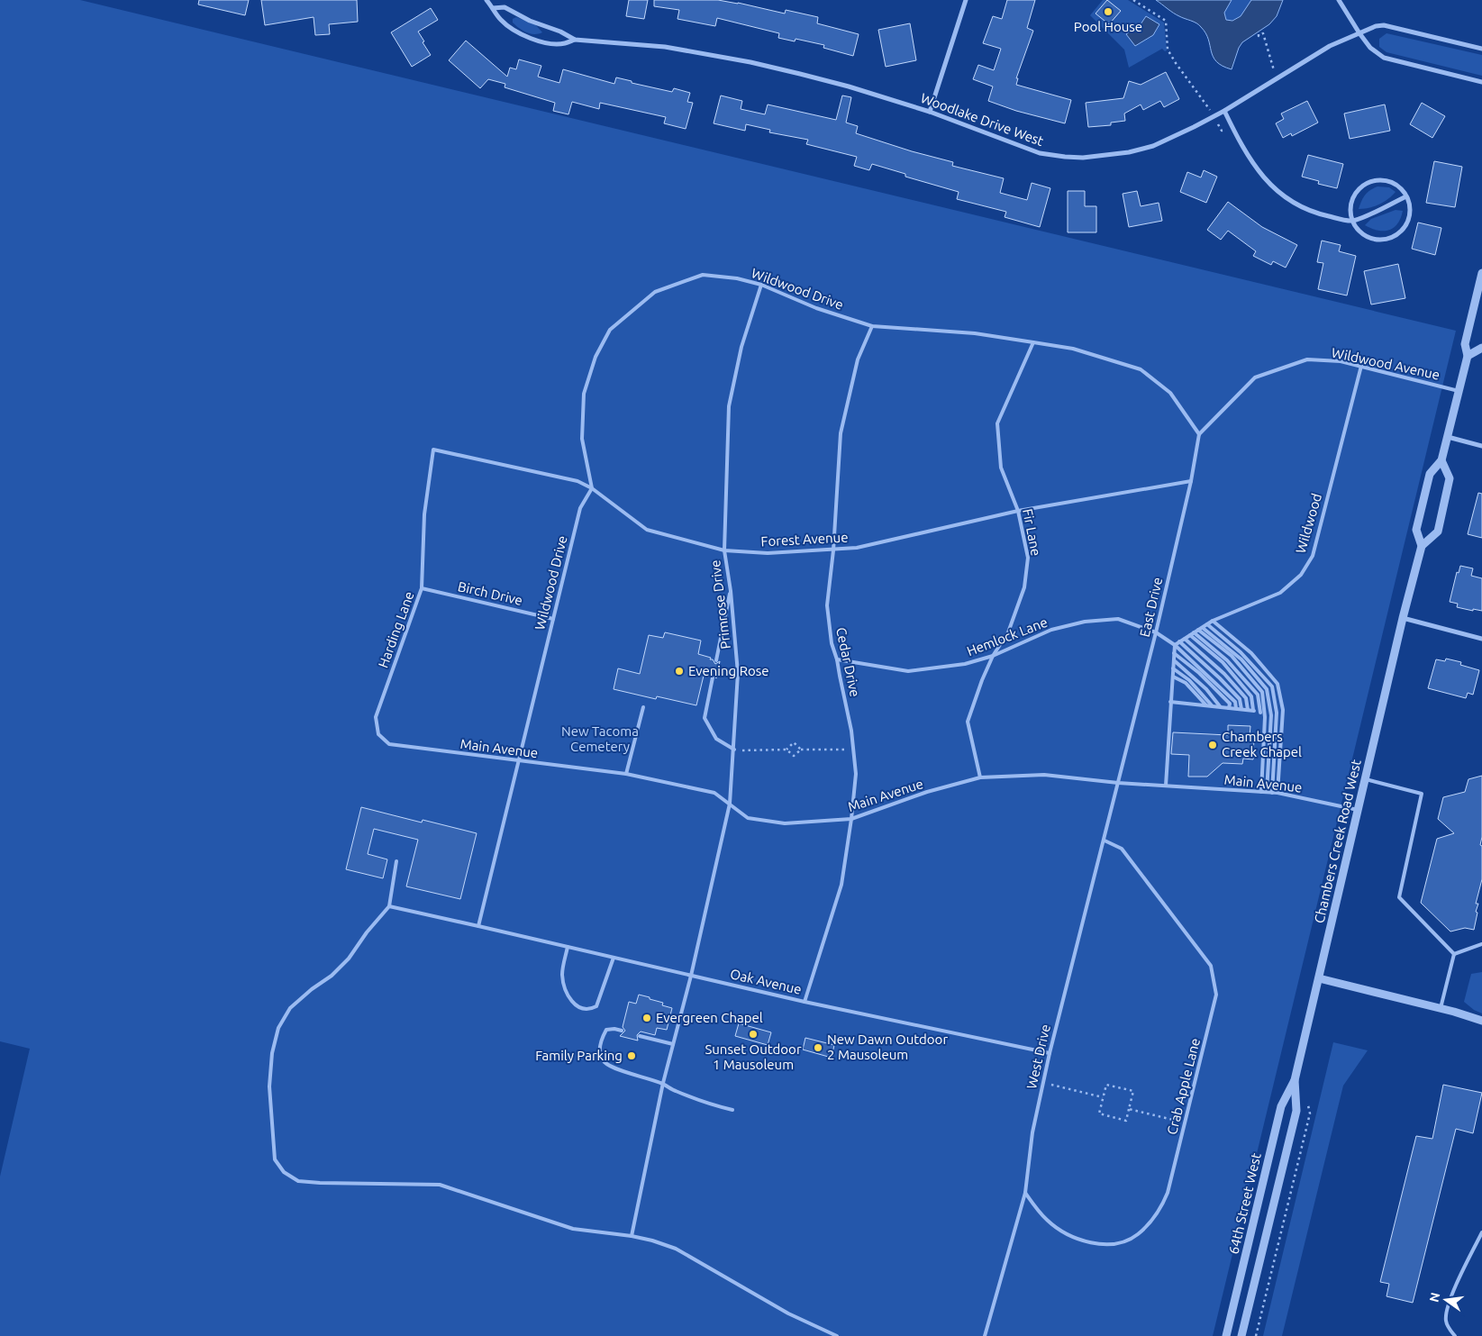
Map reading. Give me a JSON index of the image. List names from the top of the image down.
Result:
{
  "streets": {
    "street": ["Woodlake Drive West", "Chambers Creek Road West", "64th Street West"],
    "lane": [
      "Wildwood Drive",
      "Wildwood Avenue",
      "Wildwood",
      "Fir Lane",
      "Forest Avenue",
      "Birch Drive",
      "Primrose Drive",
      "East Drive",
      "Harding Lane",
      "Hemlock Lane",
      "Cedar Drive",
      "Main Avenue",
      "Oak Avenue",
      "West Drive",
      "Crab Apple Lane"
    ]
  },
  "crossings": [
    ["Wildwood Drive", "Wildwood Avenue"],
    ["Wildwood Drive", "Fir Lane"],
    ["Wildwood Drive", "Forest Avenue"],
    ["Wildwood Drive", "Birch Drive"],
    ["Wildwood Drive", "Primrose Drive"],
    ["Wildwood Drive", "East Drive"],
    ["Wildwood Drive", "Cedar Drive"],
    ["Wildwood Drive", "Main Avenue"],
    ["Wildwood Drive", "Oak Avenue"],
    ["Wildwood Avenue", "Wildwood"],
    ["Wildwood Avenue", "East Drive"],
    ["Wildwood Avenue", "Chambers Creek Road West"],
    ["Fir Lane", "Forest Avenue"],
    ["Fir Lane", "Hemlock Lane"],
    ["Fir Lane", "Main Avenue"],
    ["Forest Avenue", "Primrose Drive"],
    ["Forest Avenue", "East Drive"],
    ["Forest Avenue", "Harding Lane"],
    ["Forest Avenue", "Cedar Drive"],
    ["Birch Drive", "Harding Lane"],
    ["Primrose Drive", "Main Avenue"],
    ["Primrose Drive", "Oak Avenue"],
    ["East Drive", "Hemlock Lane"],
    ["East Drive", "Main Avenue"],
    ["East Drive", "West Drive"],
    ["Harding Lane", "Main Avenue"],
    ["Hemlock Lane", "Cedar Drive"],
    ["Cedar Drive", "Main Avenue"],
    ["Cedar Drive", "Oak Avenue"],
    ["Main Avenue", "Chambers Creek Road West"],
    ["Main Avenue", "West Drive"],
    ["Chambers Creek Road West", "64th Street West"],
    ["Oak Avenue", "West Drive"],
    ["West Drive", "Crab Apple Lane"]
  ],
  "parks": ["New Tacoma Cemetery"],
  "places": [
    "Pool House",
    "Evening Rose",
    "Chambers Creek Chapel",
    "Evergreen Chapel",
    "Sunset Outdoor 1 Mausoleum",
    "New Dawn Outdoor 2 Mausoleum",
    "Family Parking"
  ],
  "north": "left"
}
